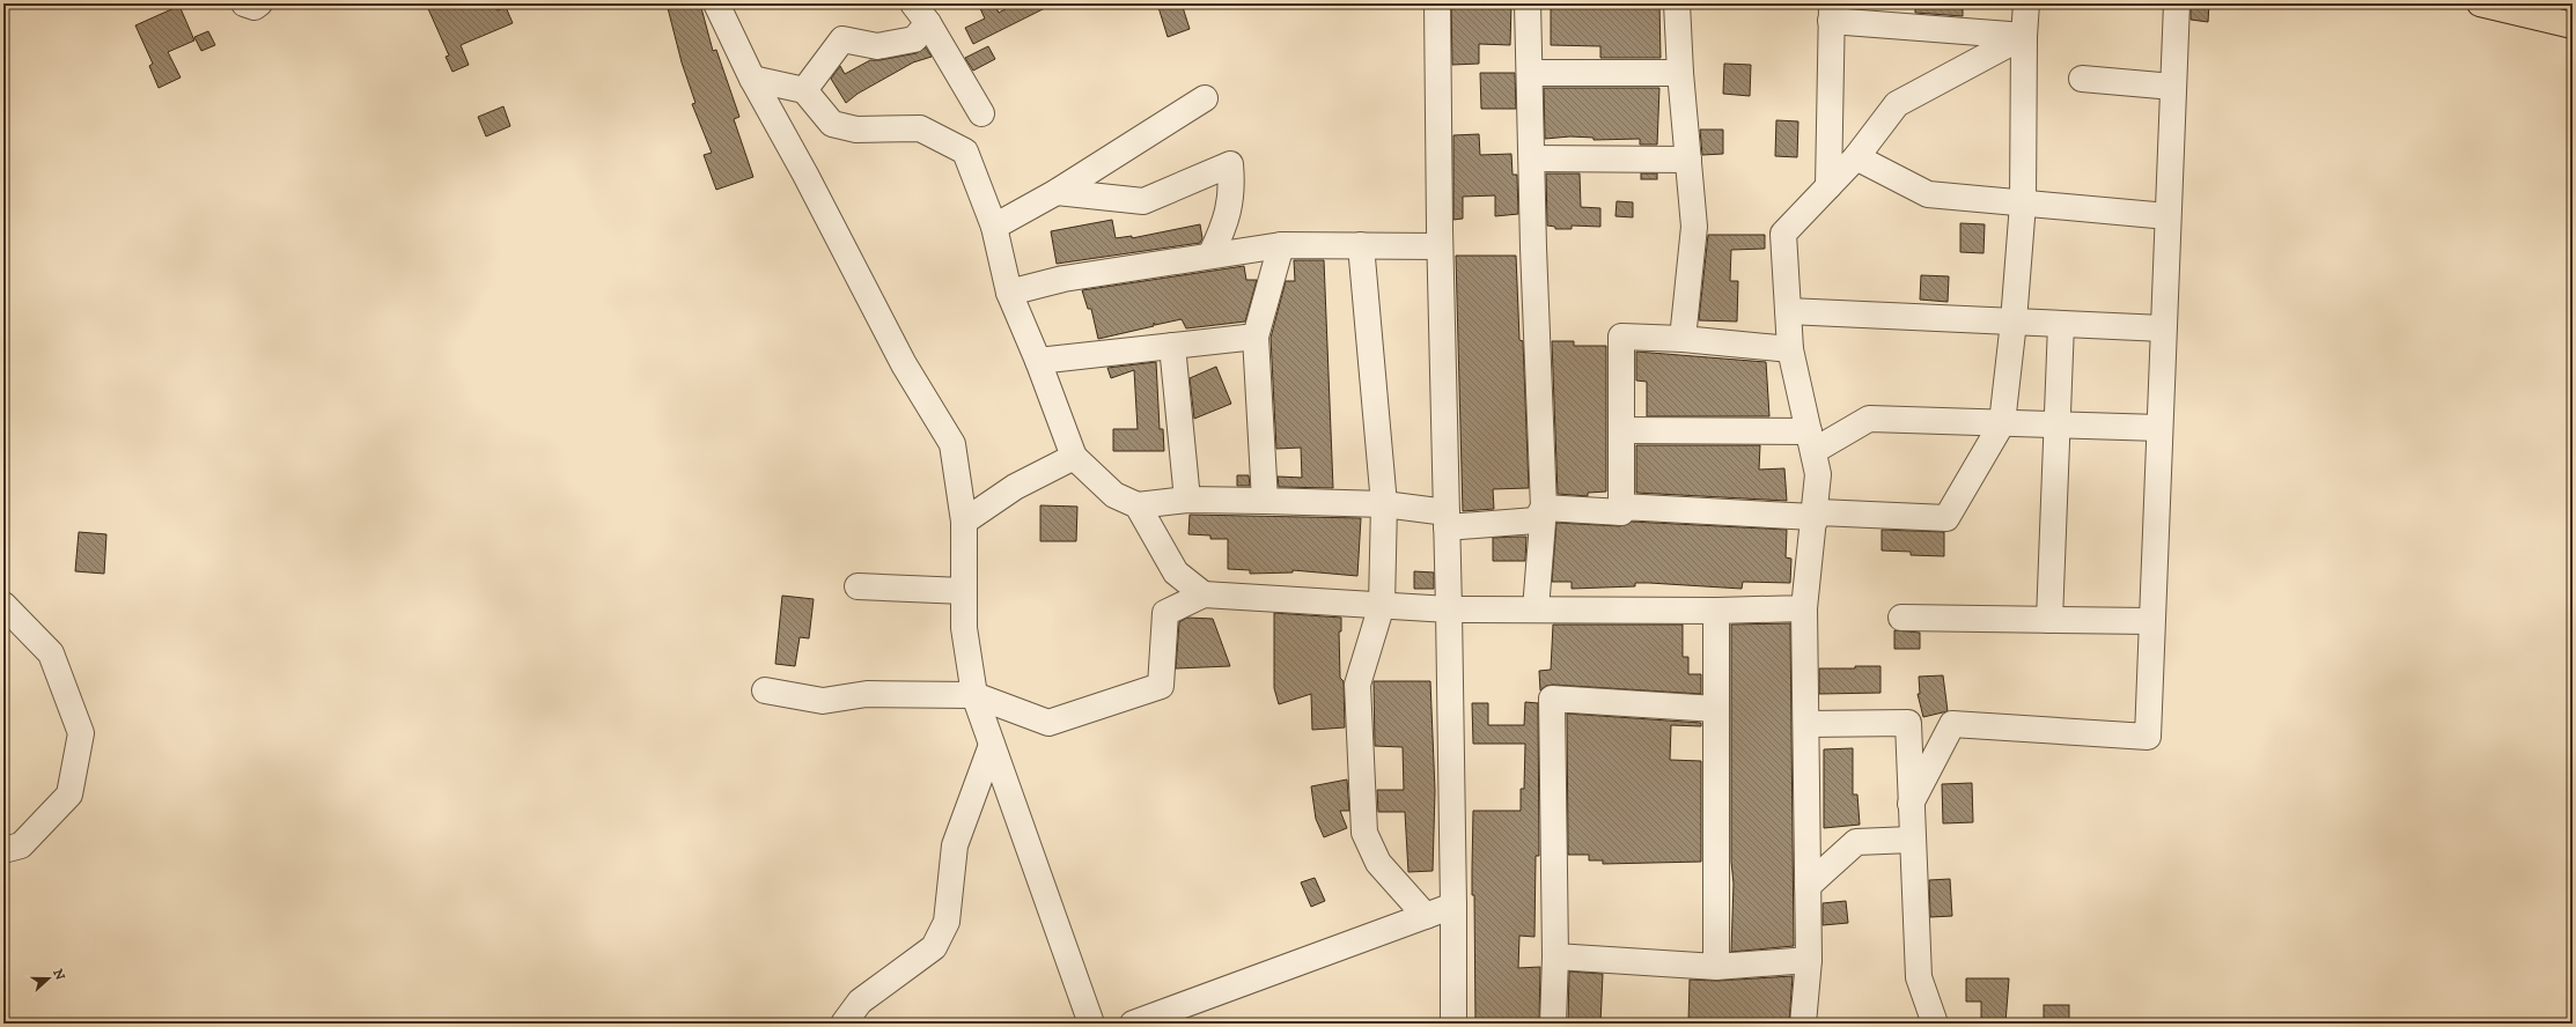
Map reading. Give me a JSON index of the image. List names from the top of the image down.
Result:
{
  "north": "right"
}
